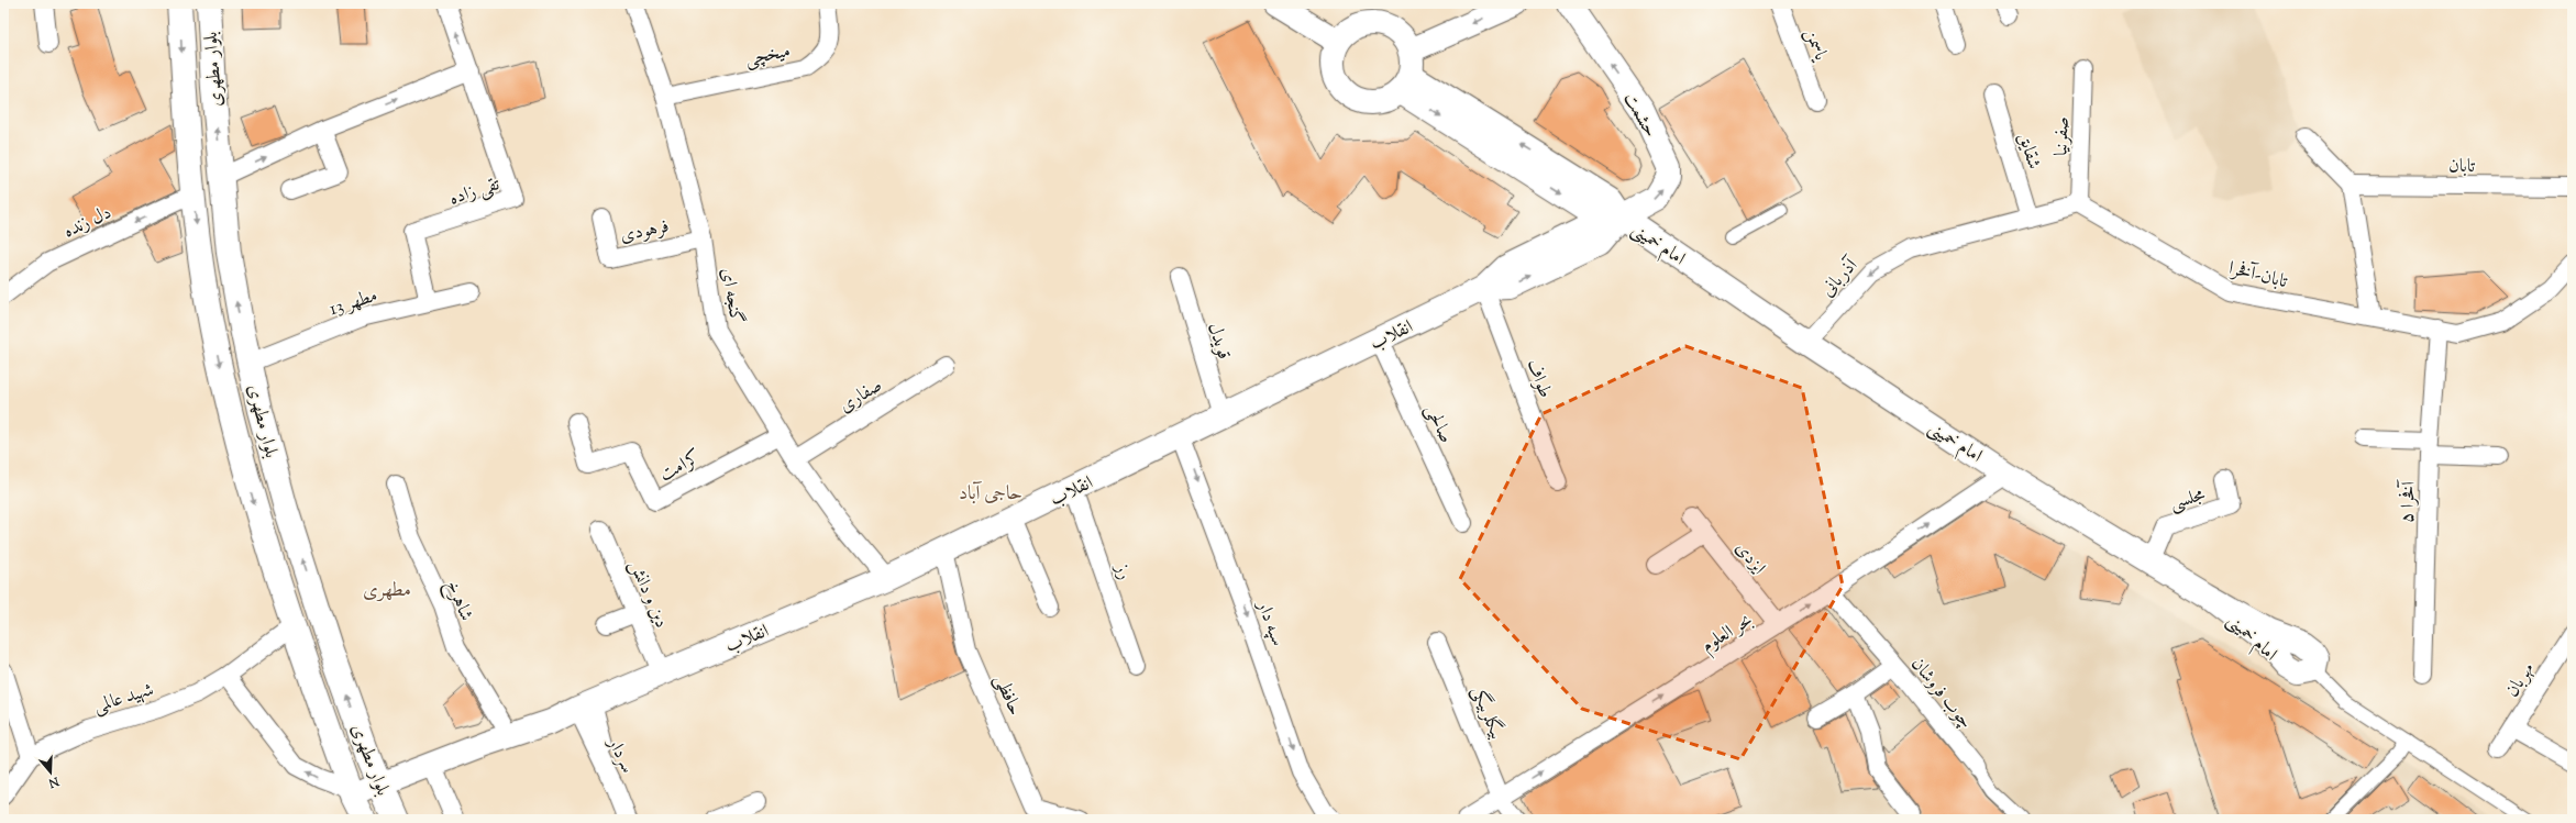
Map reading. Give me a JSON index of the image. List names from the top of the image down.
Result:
{
  "streets": {
    "main road": [
      "بلوار مطهری",
      "حشمت",
      "امام خمینی",
      "انقلاب"
    ],
    "street": [
      "یاسمن",
      "میخچی",
      "صفرنیا",
      "شقایق",
      "تابان",
      "تقی زاده",
      "دل زنده",
      "فرهودی",
      "تابان-آفخرا",
      "آذربانی",
      "گنجه ای",
      "مطهر 13",
      "قویدل",
      "طواف",
      "صفاری",
      "صالحی",
      "کرامت",
      "مجلسی",
      "آفخرا ۵",
      "ایزدی",
      "رز",
      "دین و دانش",
      "شاهرخ",
      "سپه دار",
      "بحر العلوم",
      "مهربان",
      "چوب فروشان",
      "حافظی",
      "شهید عالمی",
      "بیگلربیگی",
      "سردار"
    ]
  },
  "crossings": [
    ["میخچی", "گنجه ای"],
    ["بلوار مطهری", "دل زنده"],
    ["بلوار مطهری", "مطهر 13"],
    ["بلوار مطهری", "انقلاب"],
    ["بلوار مطهری", "شهید عالمی"],
    ["حشمت", "امام خمینی"],
    ["حشمت", "انقلاب"],
    ["صفرنیا", "تابان-آفخرا"],
    ["شقایق", "آذربانی"],
    ["تقی زاده", "مطهر 13"],
    ["فرهودی", "گنجه ای"],
    ["امام خمینی", "آذربانی"],
    ["امام خمینی", "انقلاب"],
    ["امام خمینی", "مجلسی"],
    ["امام خمینی", "بحر العلوم"],
    ["تابان-آفخرا", "آفخرا ۵"],
    ["گنجه ای", "انقلاب"],
    ["گنجه ای", "صفاری"],
    ["گنجه ای", "کرامت"],
    ["انقلاب", "قویدل"],
    ["انقلاب", "طواف"],
    ["انقلاب", "صالحی"],
    ["انقلاب", "رز"],
    ["انقلاب", "دین و دانش"],
    ["انقلاب", "شاهرخ"],
    ["انقلاب", "سپه دار"],
    ["انقلاب", "حافظی"],
    ["انقلاب", "سردار"],
    ["ایزدی", "بحر العلوم"],
    ["بحر العلوم", "چوب فروشان"],
    ["بحر العلوم", "بیگلربیگی"]
  ],
  "one_way": [
    "حشمت",
    "دل زنده",
    "آذربانی",
    "سپه دار",
    "بحر العلوم"
  ],
  "districts": ["حاجی آباد", "مطهری"],
  "north": "bottom"
}
